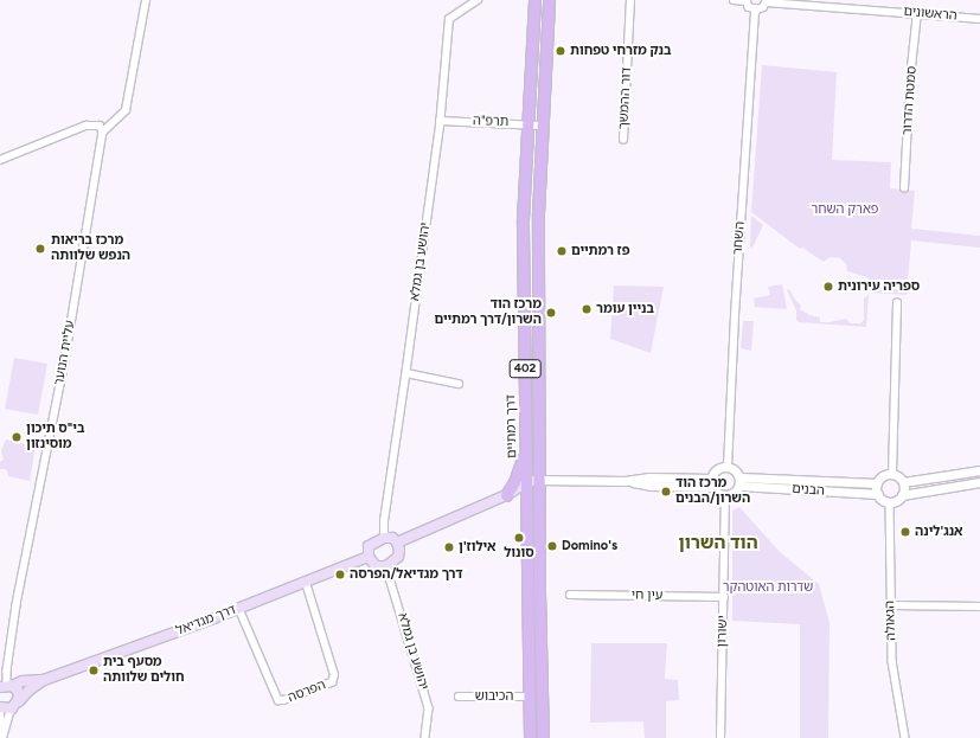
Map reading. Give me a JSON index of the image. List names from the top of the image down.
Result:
{
  "streets": {
    "main road": ["402", "דרך רמתיים", "דרך מגדיאל"],
    "street": [
      "הראשונים",
      "דור ההמשך",
      "סמטת הדרור",
      "תרפ\"ה",
      "השחר",
      "יהושע בן גמלא",
      "עליית הנוער",
      "הבנים",
      "עין חי",
      "הגאולה",
      "ישורון",
      "הפרסה",
      "הכיבוש"
    ]
  },
  "crossings": [
    ["הראשונים", "סמטת הדרור"],
    ["תרפ\"ה", "יהושע בן גמלא"],
    ["תרפ\"ה", "דרך רמתיים"],
    ["השחר", "הבנים"],
    ["השחר", "ישורון"],
    ["יהושע בן גמלא", "דרך מגדיאל"],
    ["עליית הנוער", "דרך מגדיאל"],
    ["דרך רמתיים", "הכיבוש"],
    ["הבנים", "הגאולה"],
    ["הבנים", "ישורון"],
    ["עין חי", "ישורון"],
    ["דרך מגדיאל", "הפרסה"]
  ],
  "districts": ["הוד השרון"],
  "parks": ["פארק השחר", "שדרות האוטהקר"],
  "places": [
    "בנק מזרחי טפחות",
    "מרכז בריאות הנפש שלוותה",
    "פז רמתיים",
    "ספריה עירונית",
    "בניין עומר",
    "מרכז הוד השרון/דרך רמתיים",
    "בי\"ס תיכון מוסינזון",
    "מרכז הוד השרון/הבנים",
    "אנג'לינה",
    "סונול",
    "Domino's",
    "אילוז'ן",
    "דרך מגדיאל/הפרסה",
    "מסעף בית חולים שלוותה"
  ]
}
